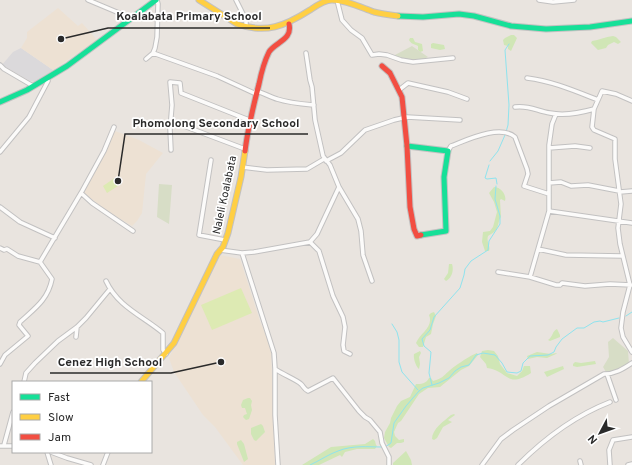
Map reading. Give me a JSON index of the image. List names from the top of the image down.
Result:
{
  "streets": {
    "street": ["Naleli Koalabata"]
  },
  "places": ["Koalabata Primary School", "Phomolong Secondary School", "Cenez High School"],
  "legend": ["Fast", "Slow", "Jam"],
  "north": "bottom left"
}
